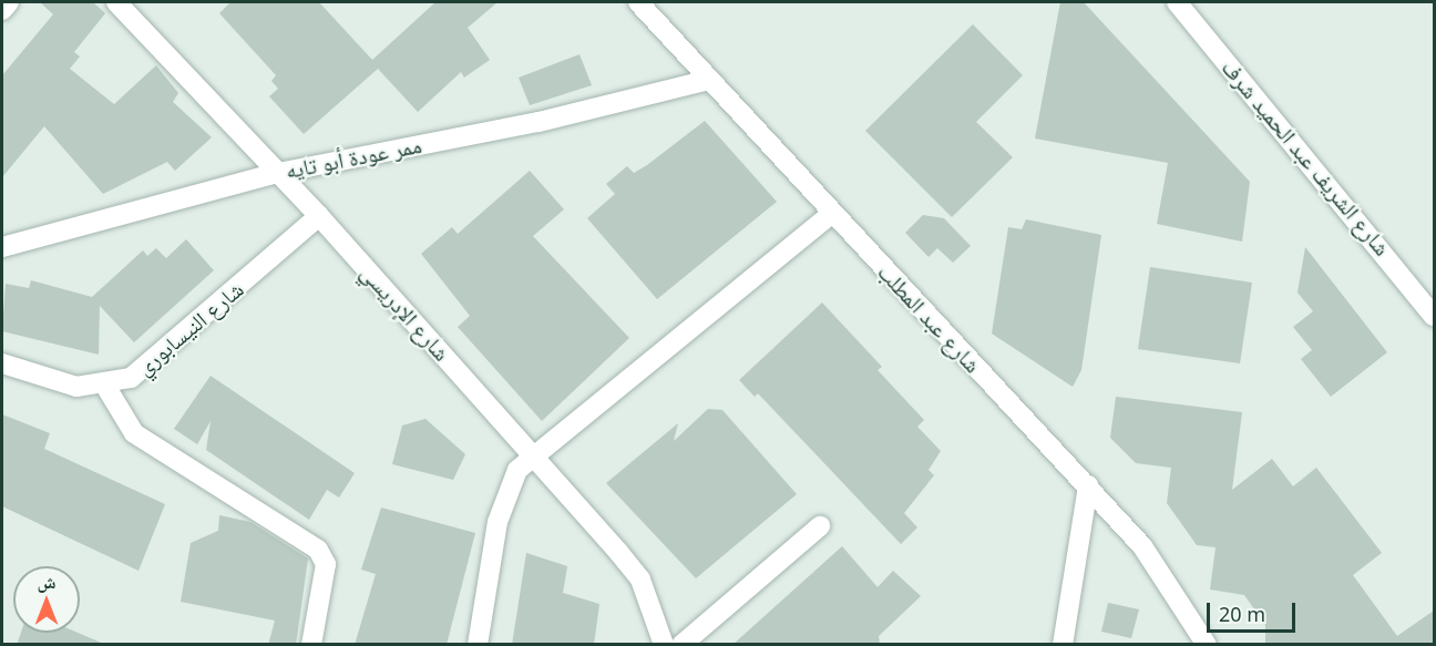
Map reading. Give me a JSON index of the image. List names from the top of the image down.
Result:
{
  "streets": {
    "street": [
      "ممر عودة أبو تايه",
      "شارع الشريف عبد الحميد شرف",
      "شارع الإدريسي",
      "شارع عبد المطلب",
      "شارع النيسابوري"
    ]
  },
  "crossings": [
    ["ممر عودة أبو تايه", "شارع الإدريسي"],
    ["ممر عودة أبو تايه", "شارع عبد المطلب"],
    ["شارع الإدريسي", "شارع النيسابوري"]
  ],
  "scale_bar": "20 m",
  "north": "top"
}
